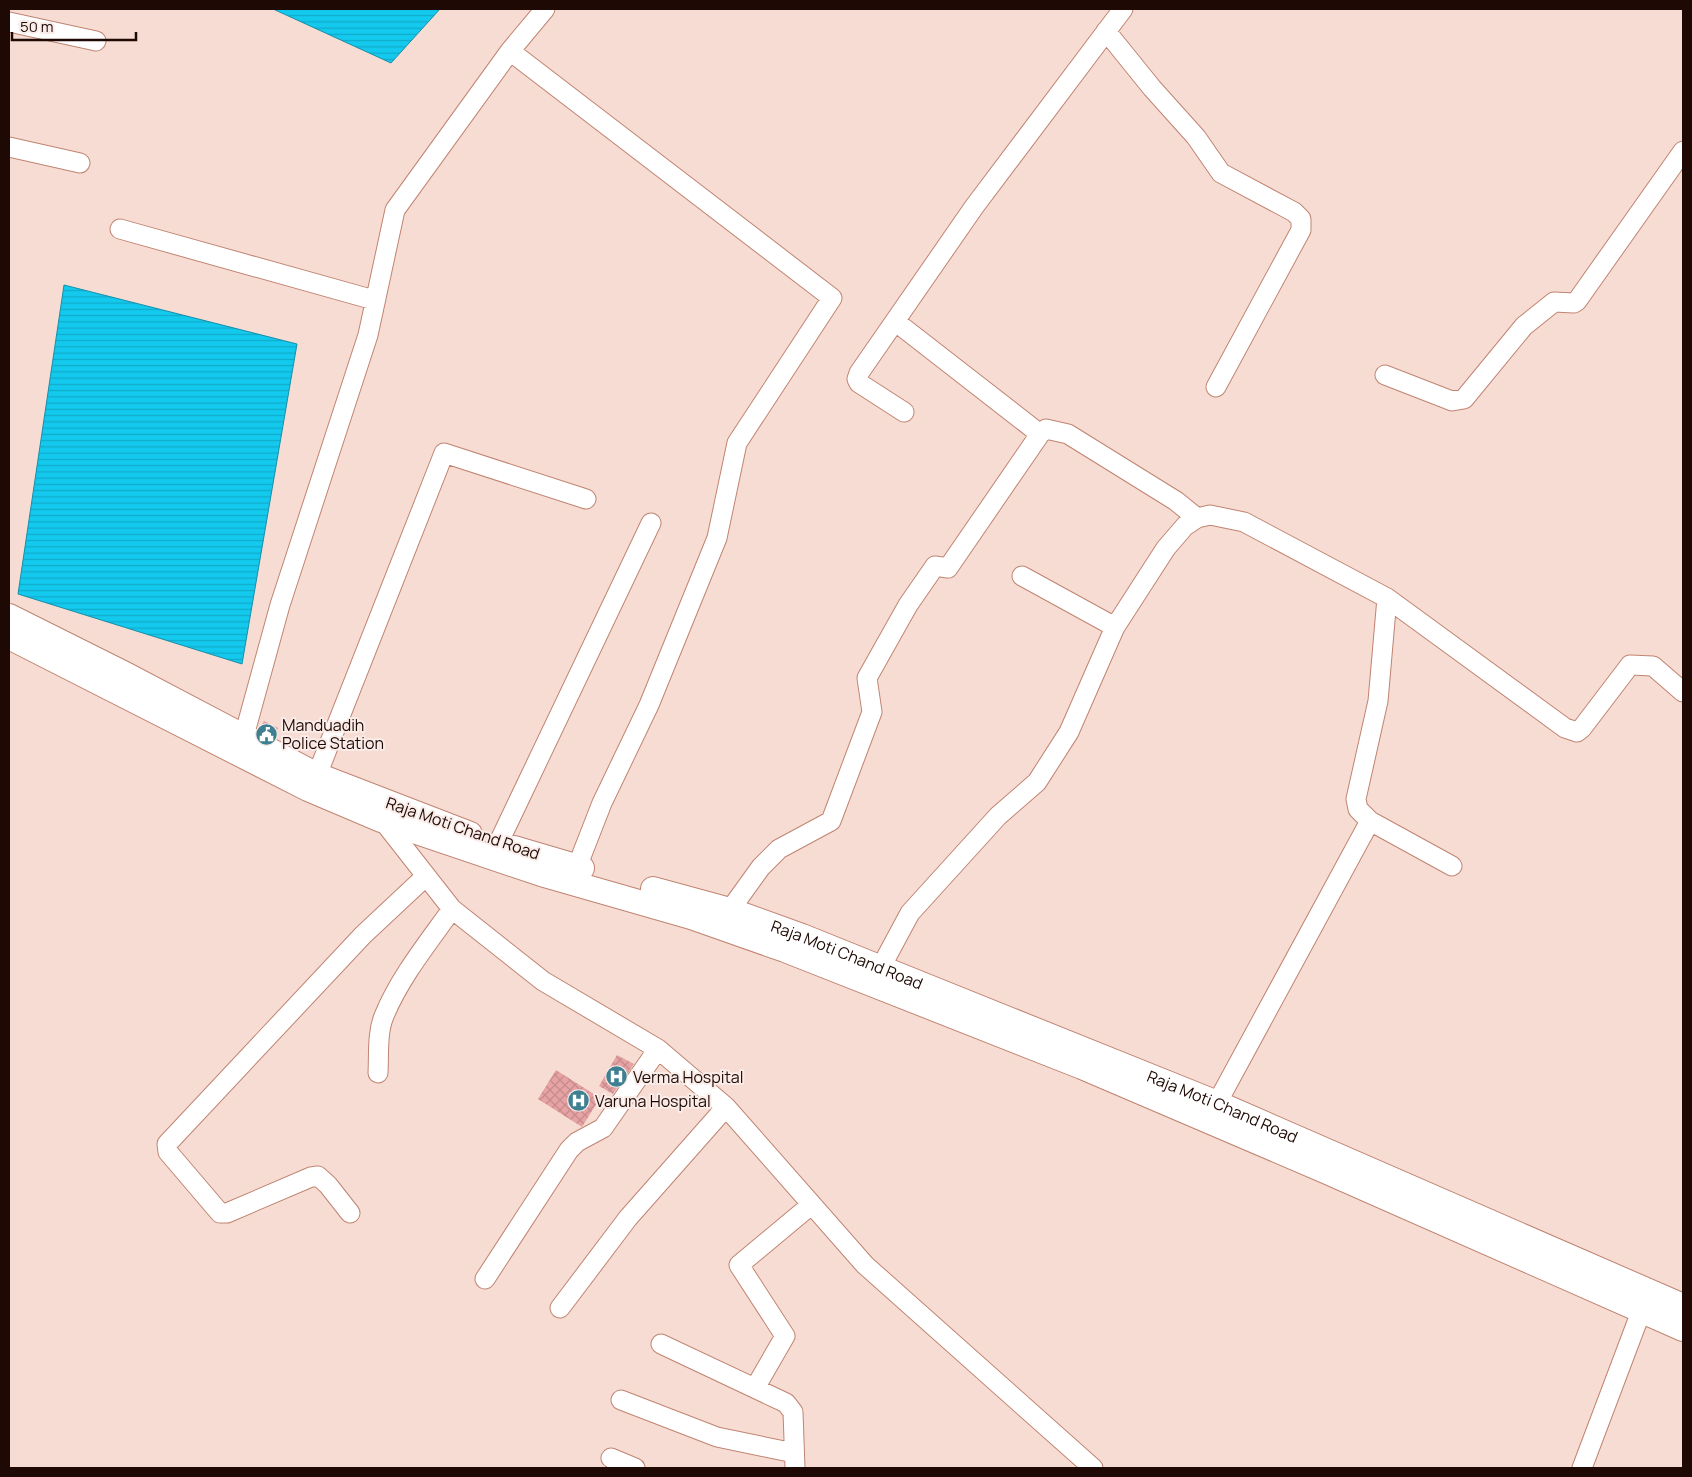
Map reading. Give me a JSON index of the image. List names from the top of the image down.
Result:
{
  "streets": {
    "main road": ["Raja Moti Chand Road"]
  },
  "places": {
    "public building": ["Manduadih Police Station"],
    "hospital": ["Verma Hospital", "Varuna Hospital"]
  },
  "scale_bar": "50 m"
}
